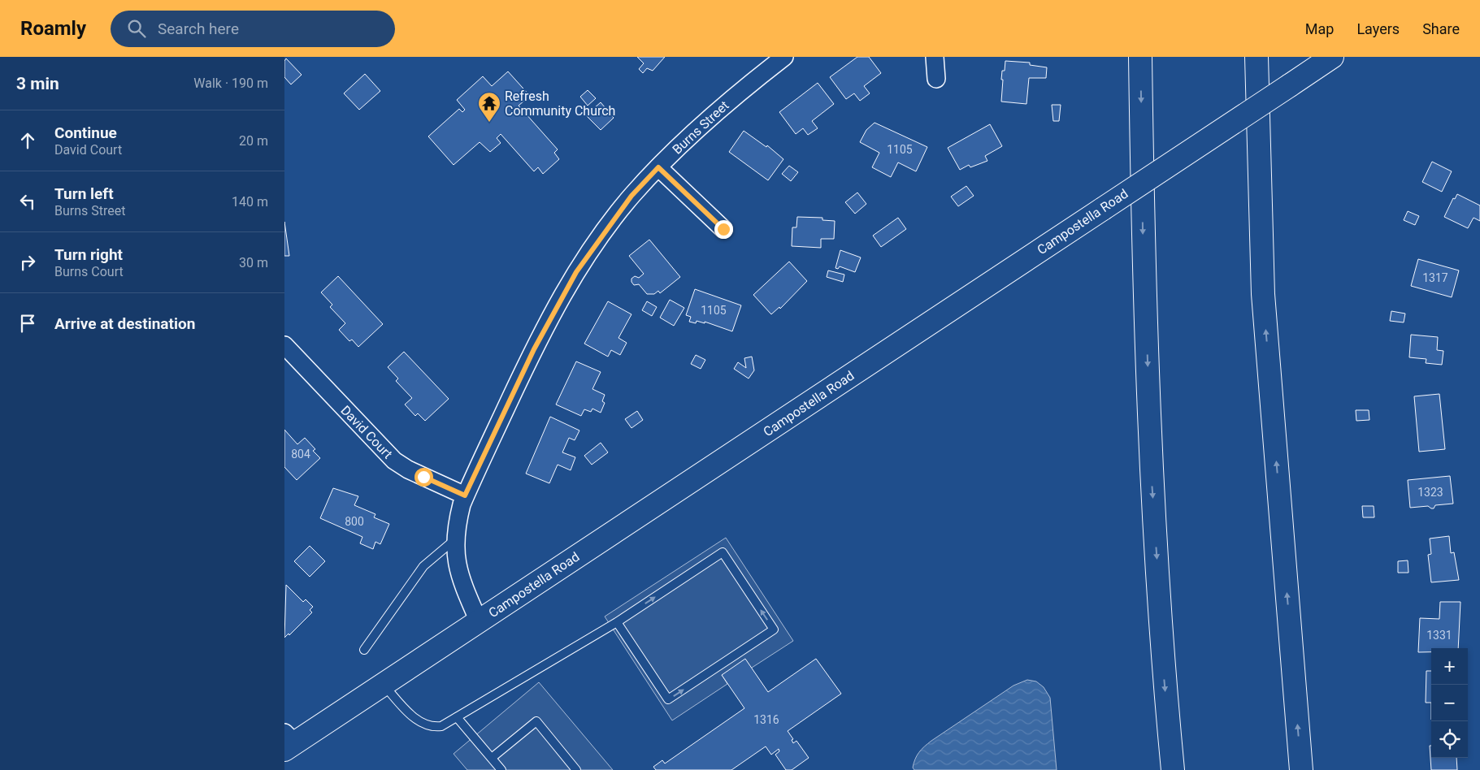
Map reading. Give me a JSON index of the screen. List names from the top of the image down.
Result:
{
  "streets": {
    "main road": ["Campostella Road"],
    "street": ["Burns Street", "David Court"]
  },
  "crossings": [
    ["Burns Street", "Campostella Road"],
    ["Burns Street", "David Court"]
  ],
  "places": {
    "temple": ["Refresh Community Church"]
  },
  "house_numbers": [
    "1105",
    "1317",
    "1105",
    "804",
    "1323",
    "800",
    "1331",
    "1316"
  ],
  "page": {
    "header": "Roamly",
    "search": "Search here",
    "nav": ["Map", "Layers", "Share"],
    "heading": ["3 min", "Walk · 190 m"],
    "list": [
      ["Continue", "David Court", "20 m"],
      ["Turn left", "Burns Street", "140 m"],
      ["Turn right", "Burns Court", "30 m"],
      "Arrive at destination"
    ],
    "map_buttons": ["+", "−"]
  }
}
